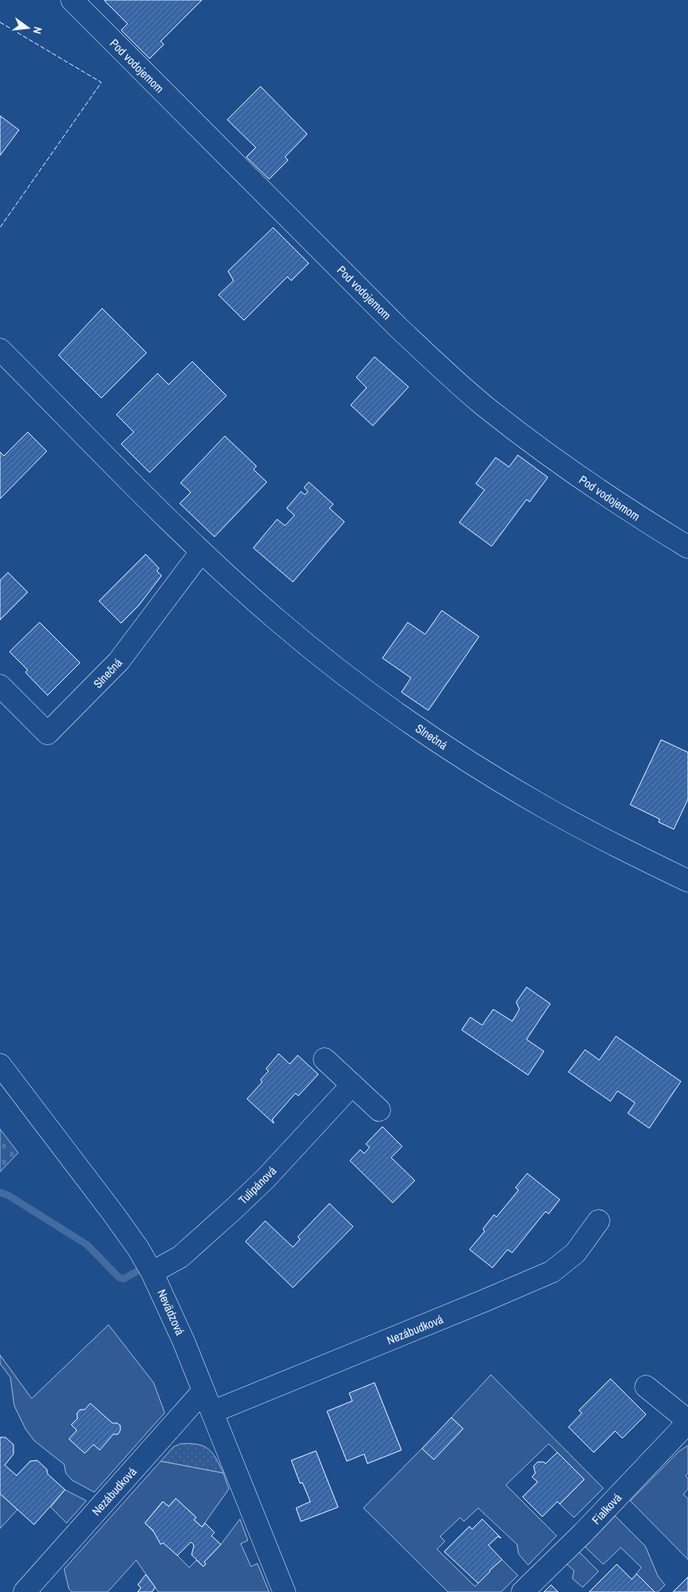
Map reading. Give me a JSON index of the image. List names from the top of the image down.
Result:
{
  "streets": {
    "street": [
      "Pod vodojemom",
      "Slnečná",
      "Tulipánová",
      "Nevädzová",
      "Nezábudková",
      "Fialková"
    ]
  },
  "crossings": [
    ["Tulipánová", "Nevädzová"],
    ["Nevädzová", "Nezábudková"]
  ],
  "north": "right"
}
